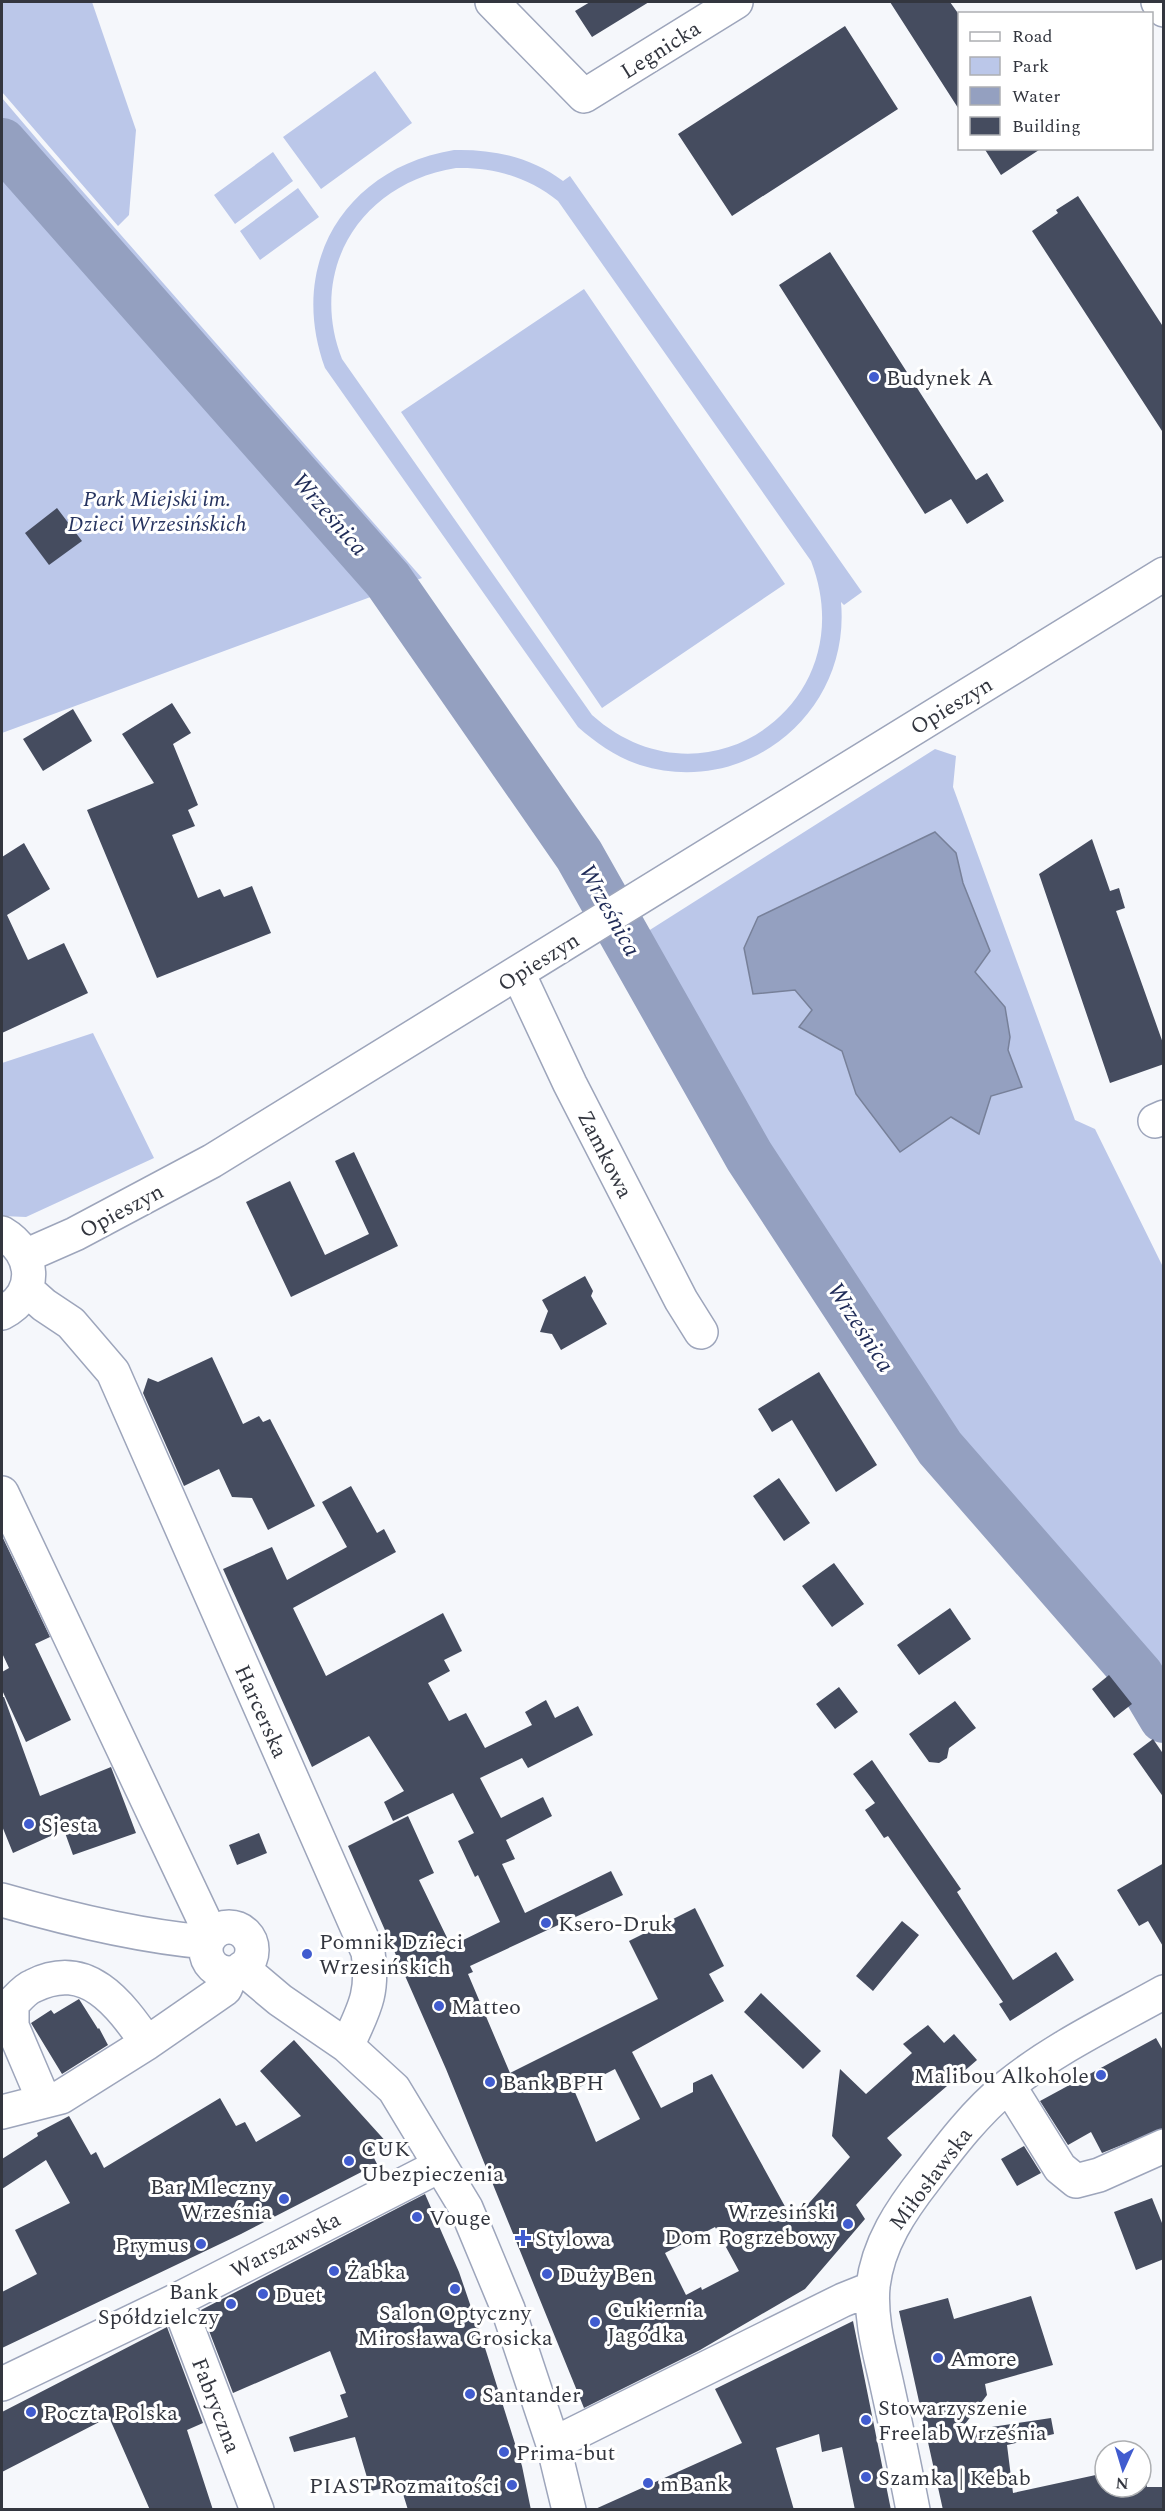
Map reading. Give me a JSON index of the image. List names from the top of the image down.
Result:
{
  "streets": {
    "street": [
      "Legnicka",
      "Opieszyn",
      "Zamkowa",
      "Harcerska",
      "Miłosławska",
      "Warszawska",
      "Fabryczna"
    ]
  },
  "crossings": [
    ["Opieszyn", "Zamkowa"],
    ["Warszawska", "Fabryczna"]
  ],
  "water": ["Wrześnica"],
  "parks": ["Park Miejski im. Dzieci Wrzesińskich"],
  "places": {
    "other": [
      "Budynek A",
      "Sjesta",
      "Ksero-Druk",
      "Pomnik Dzieci Wrzesińskich",
      "Matteo",
      "Malibou Alkohole",
      "Bank BPH",
      "CUK Ubezpieczenia",
      "Bar Mleczny Września",
      "Vouge",
      "Wrzesiński Dom Pogrzebowy",
      "Prymus",
      "Żabka",
      "Duży Ben",
      "Salon Optyczny Mirosława Grosicka",
      "Duet",
      "Bank Spółdzielczy",
      "Cukiernia Jagódka",
      "Amore",
      "Santander",
      "Poczta Polska",
      "Stowarzyszenie Freelab Września",
      "Prima-but",
      "Szamka | Kebab",
      "mBank",
      "PIAST Rozmaitości"
    ],
    "health": ["Stylowa"]
  },
  "legend": [
    "Road",
    "Park",
    "Water",
    "Building"
  ],
  "north": "bottom"
}
